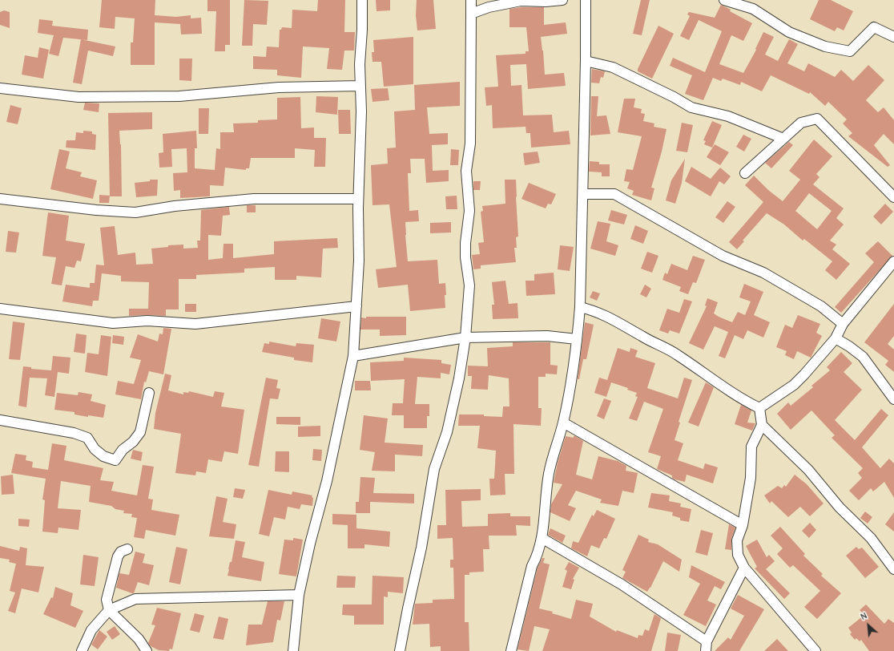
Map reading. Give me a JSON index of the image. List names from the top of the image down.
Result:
{
  "north": "top left"
}
